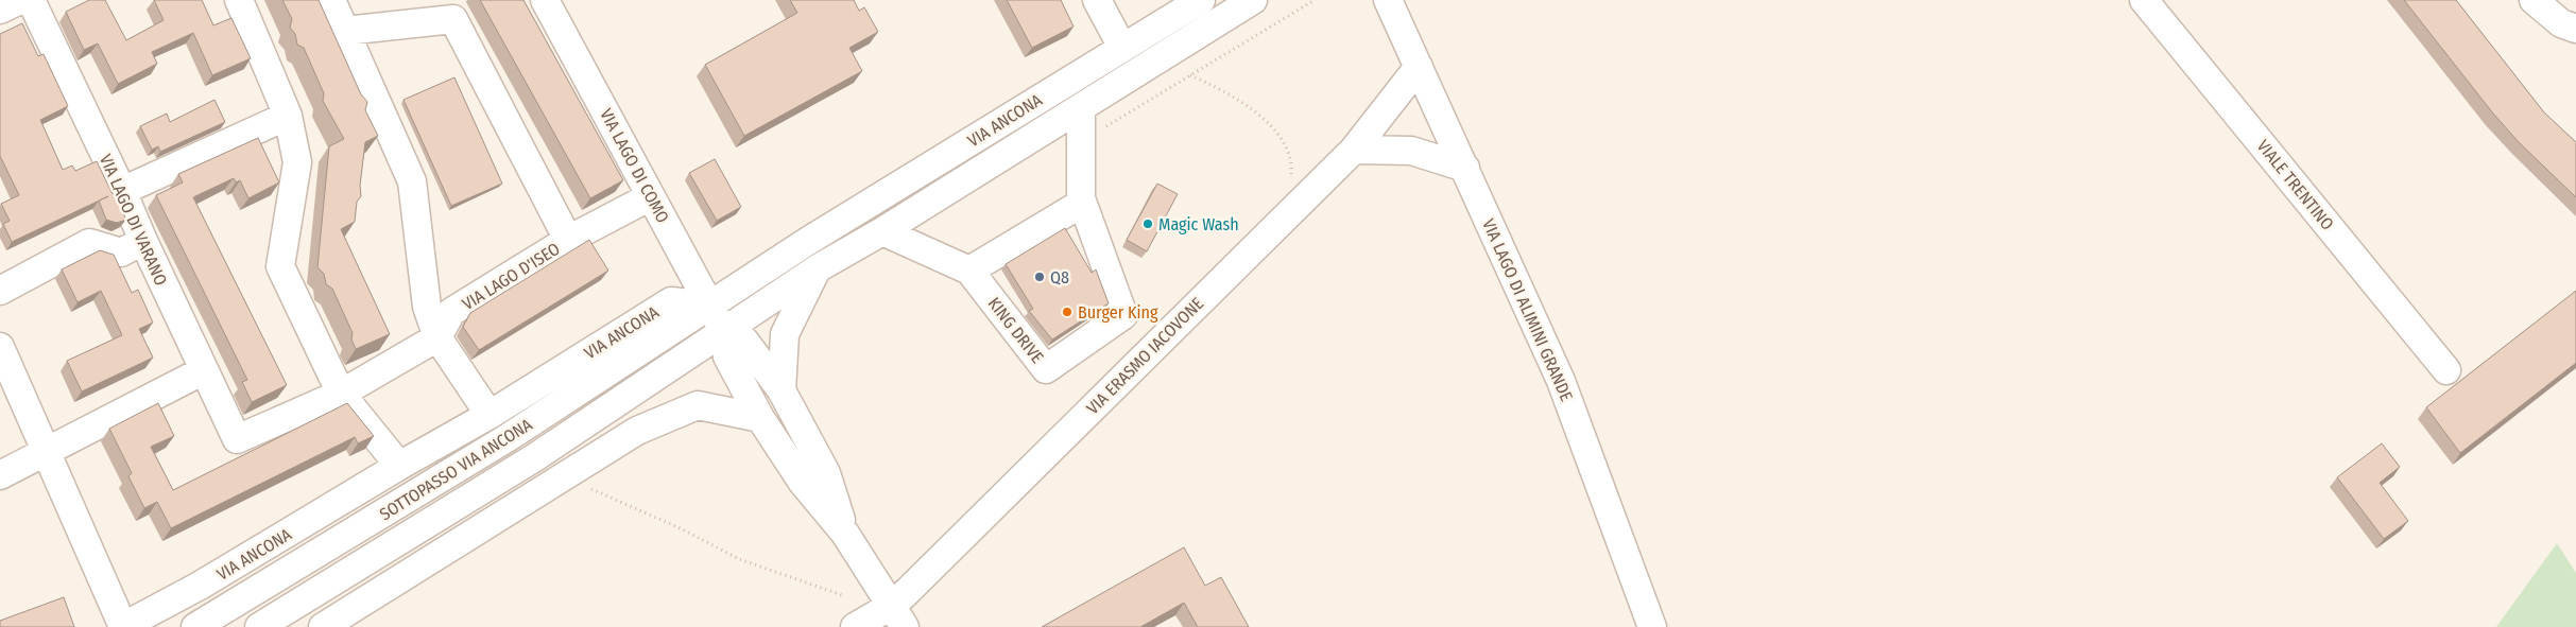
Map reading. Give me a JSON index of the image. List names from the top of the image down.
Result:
{
  "streets": {
    "street": [
      "VIA ANCONA",
      "VIA LAGO DI COMO",
      "VIALE TRENTINO",
      "VIA LAGO DI VARANO",
      "VIA LAGO D'ISEO",
      "VIA LAGO DI ALIMINI GRANDE",
      "KING DRIVE",
      "VIA ERASMO IACOVONE",
      "SOTTOPASSO VIA ANCONA"
    ]
  },
  "crossings": [
    ["VIA ANCONA", "VIA LAGO DI COMO"],
    ["VIA ANCONA", "SOTTOPASSO VIA ANCONA"],
    ["VIA LAGO DI COMO", "VIA LAGO D'ISEO"],
    ["VIA LAGO DI COMO", "VIA ERASMO IACOVONE"],
    ["VIA LAGO DI COMO", "SOTTOPASSO VIA ANCONA"],
    ["VIA LAGO DI ALIMINI GRANDE", "VIA ERASMO IACOVONE"]
  ],
  "places": ["Magic Wash", "Q8", "Burger King"]
}
